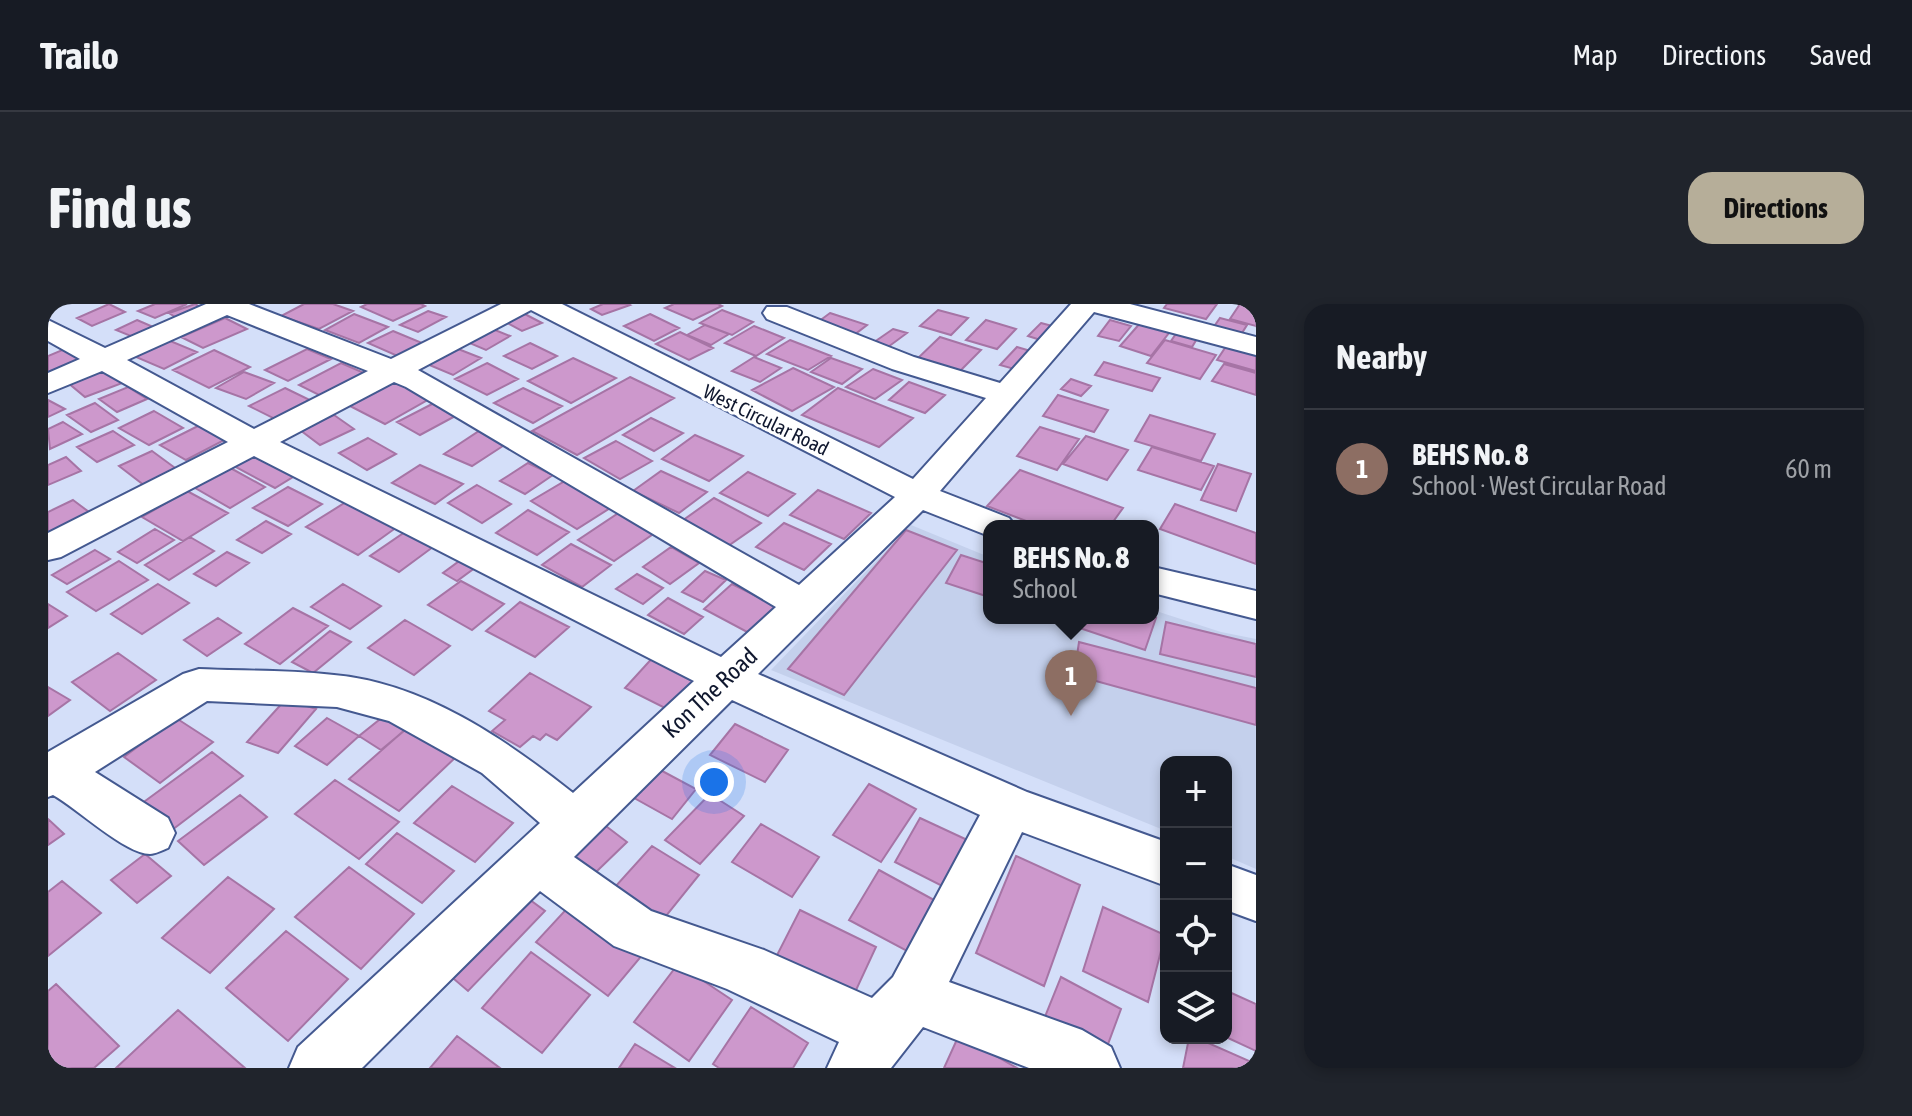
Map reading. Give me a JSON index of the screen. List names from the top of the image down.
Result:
{
  "streets": {
    "street": ["West Circular Road", "Kon The Road"]
  },
  "crossings": [
    ["West Circular Road", "Kon The Road"]
  ],
  "page": {
    "header": "Trailo",
    "nav": ["Map", "Directions", "Saved"],
    "buttons": "Directions",
    "title": "Find us",
    "heading": "Nearby",
    "list": [
      {
        "mark": "1",
        "name": "BEHS No. 8",
        "note": "School · West Circular Road",
        "value": "60 m"
      }
    ],
    "popup": ["BEHS No. 8", "School"],
    "pins": "1",
    "map_buttons": ["+", "−"]
  }
}
